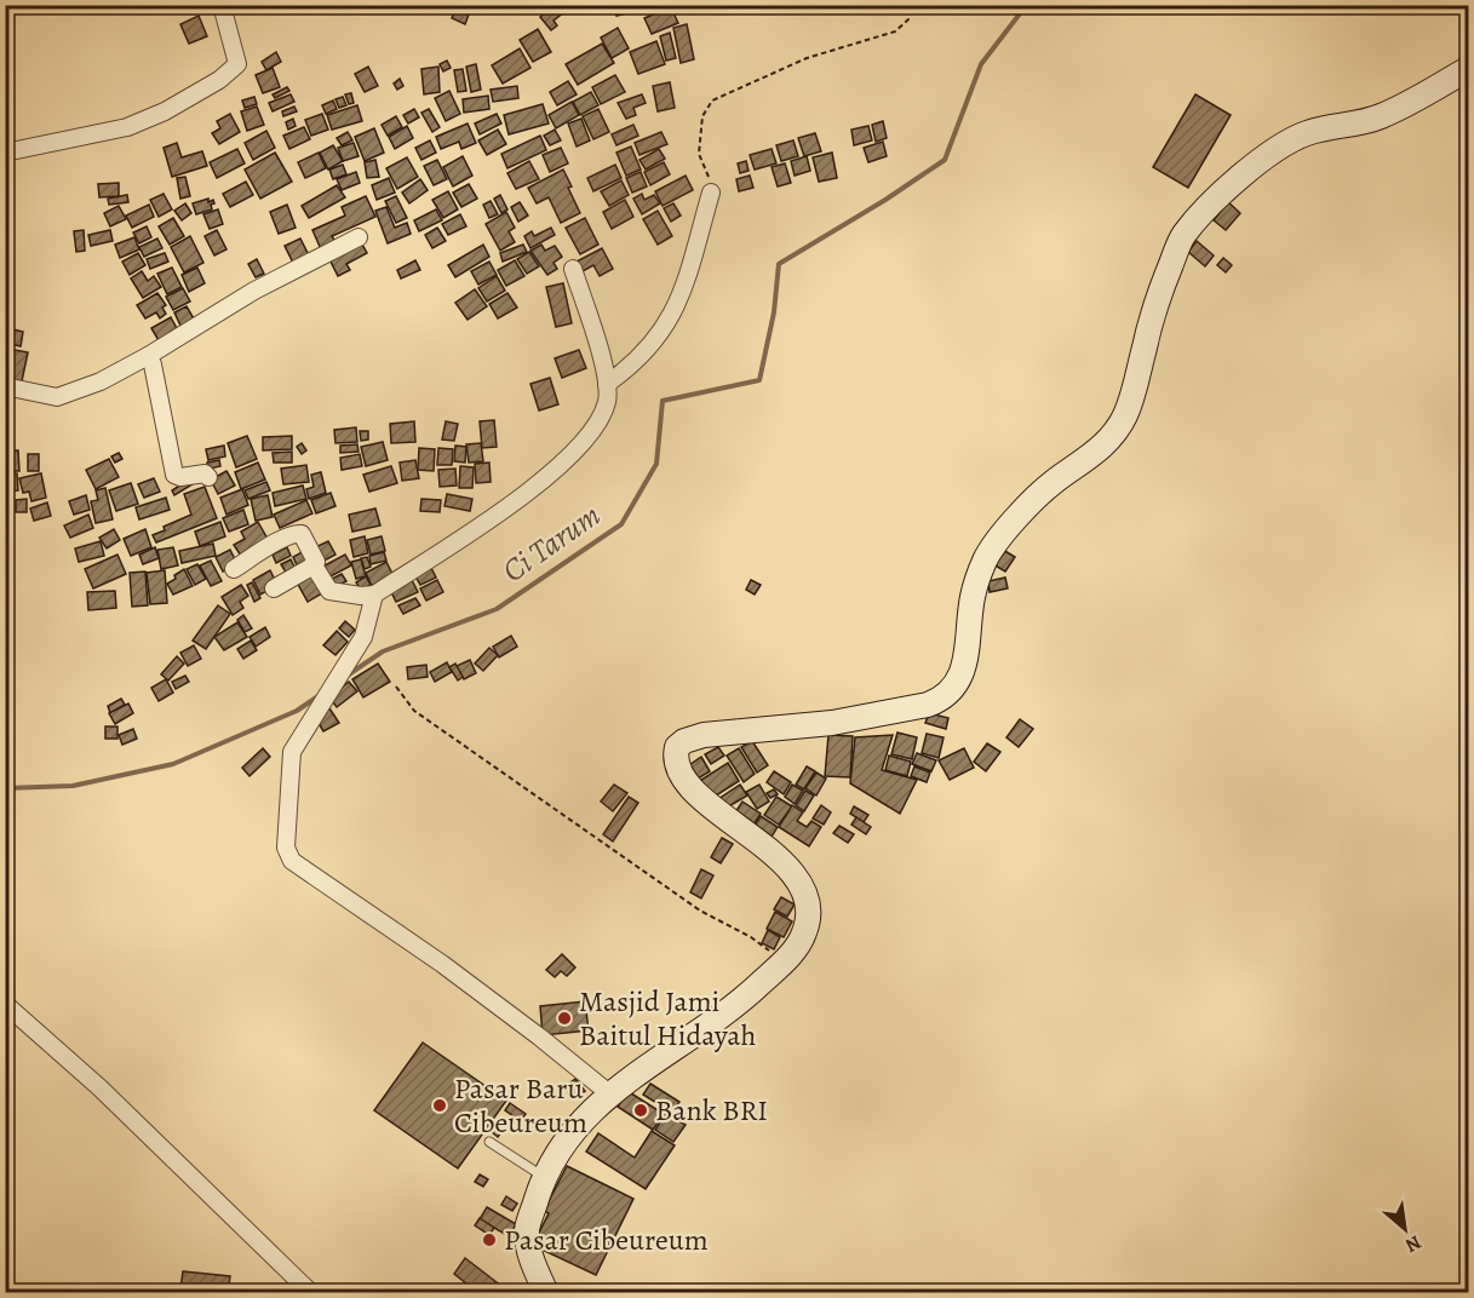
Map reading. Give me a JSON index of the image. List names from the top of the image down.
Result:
{
  "water": ["Ci Tarum"],
  "places": [
    "Masjid Jami Baitul Hidayah",
    "Pasar Baru Cibeureum",
    "Bank BRI",
    "Pasar Cibeureum"
  ],
  "north": "bottom right"
}
